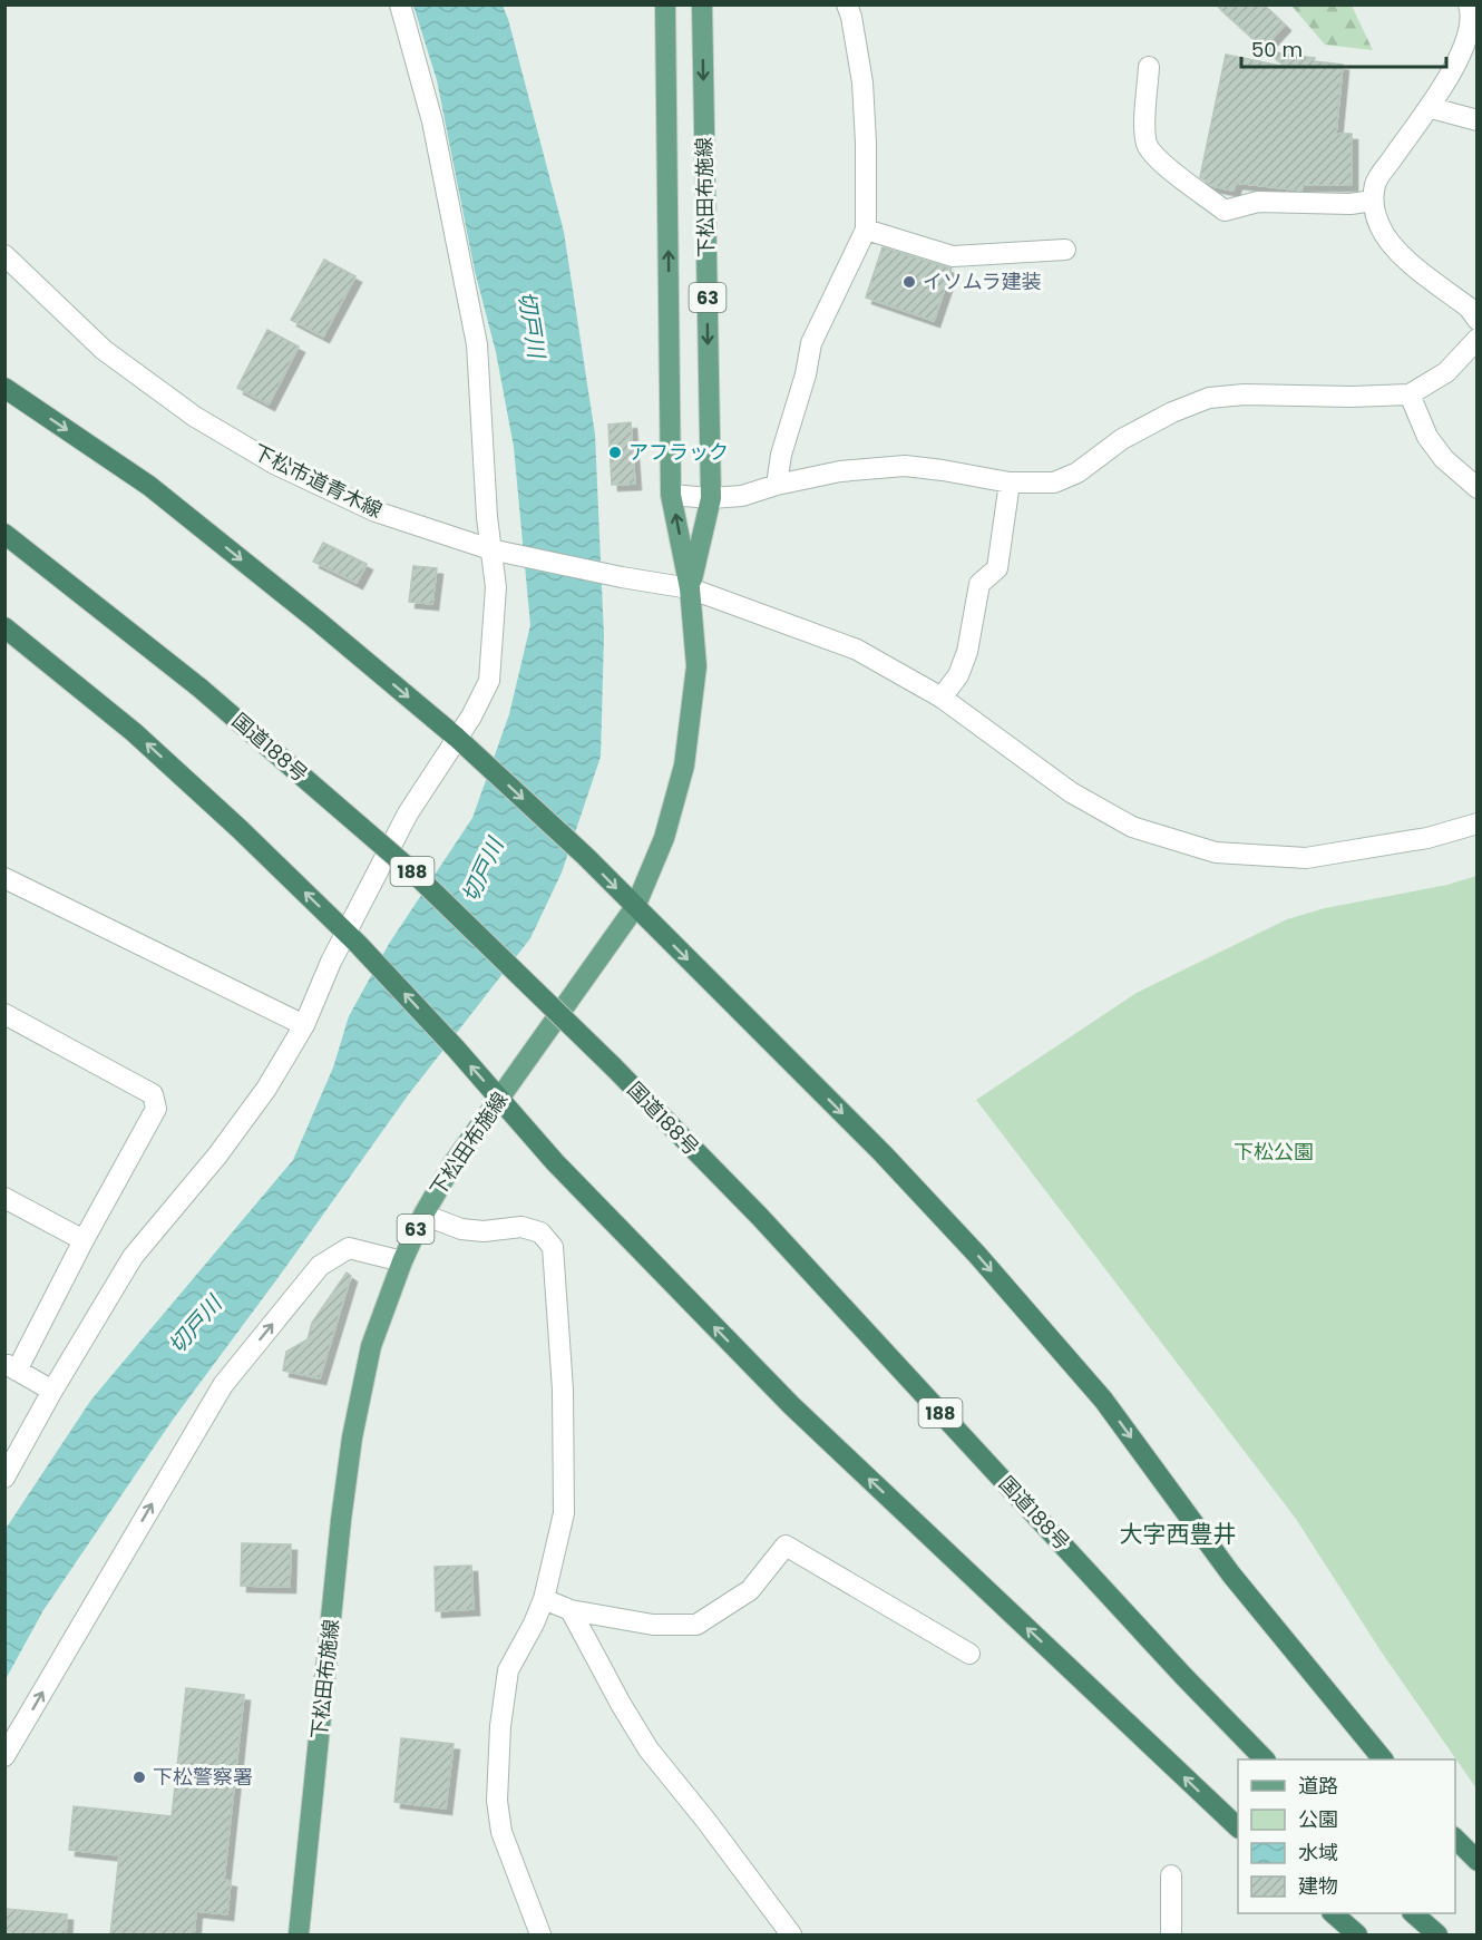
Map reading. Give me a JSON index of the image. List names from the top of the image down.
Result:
{
  "streets": {
    "highway": ["国道188号", "188"],
    "main road": ["下松田布施線", "63"],
    "street": ["下松市道青木線"]
  },
  "crossings": [
    ["下松田布施線", "下松市道青木線"]
  ],
  "districts": ["大字西豊井"],
  "water": ["切戸川"],
  "parks": ["下松公園"],
  "places": ["イソムラ建装", "アフラック", "下松警察署"],
  "legend": [
    "道路",
    "公園",
    "水域",
    "建物"
  ],
  "scale_bar": "50 m"
}
